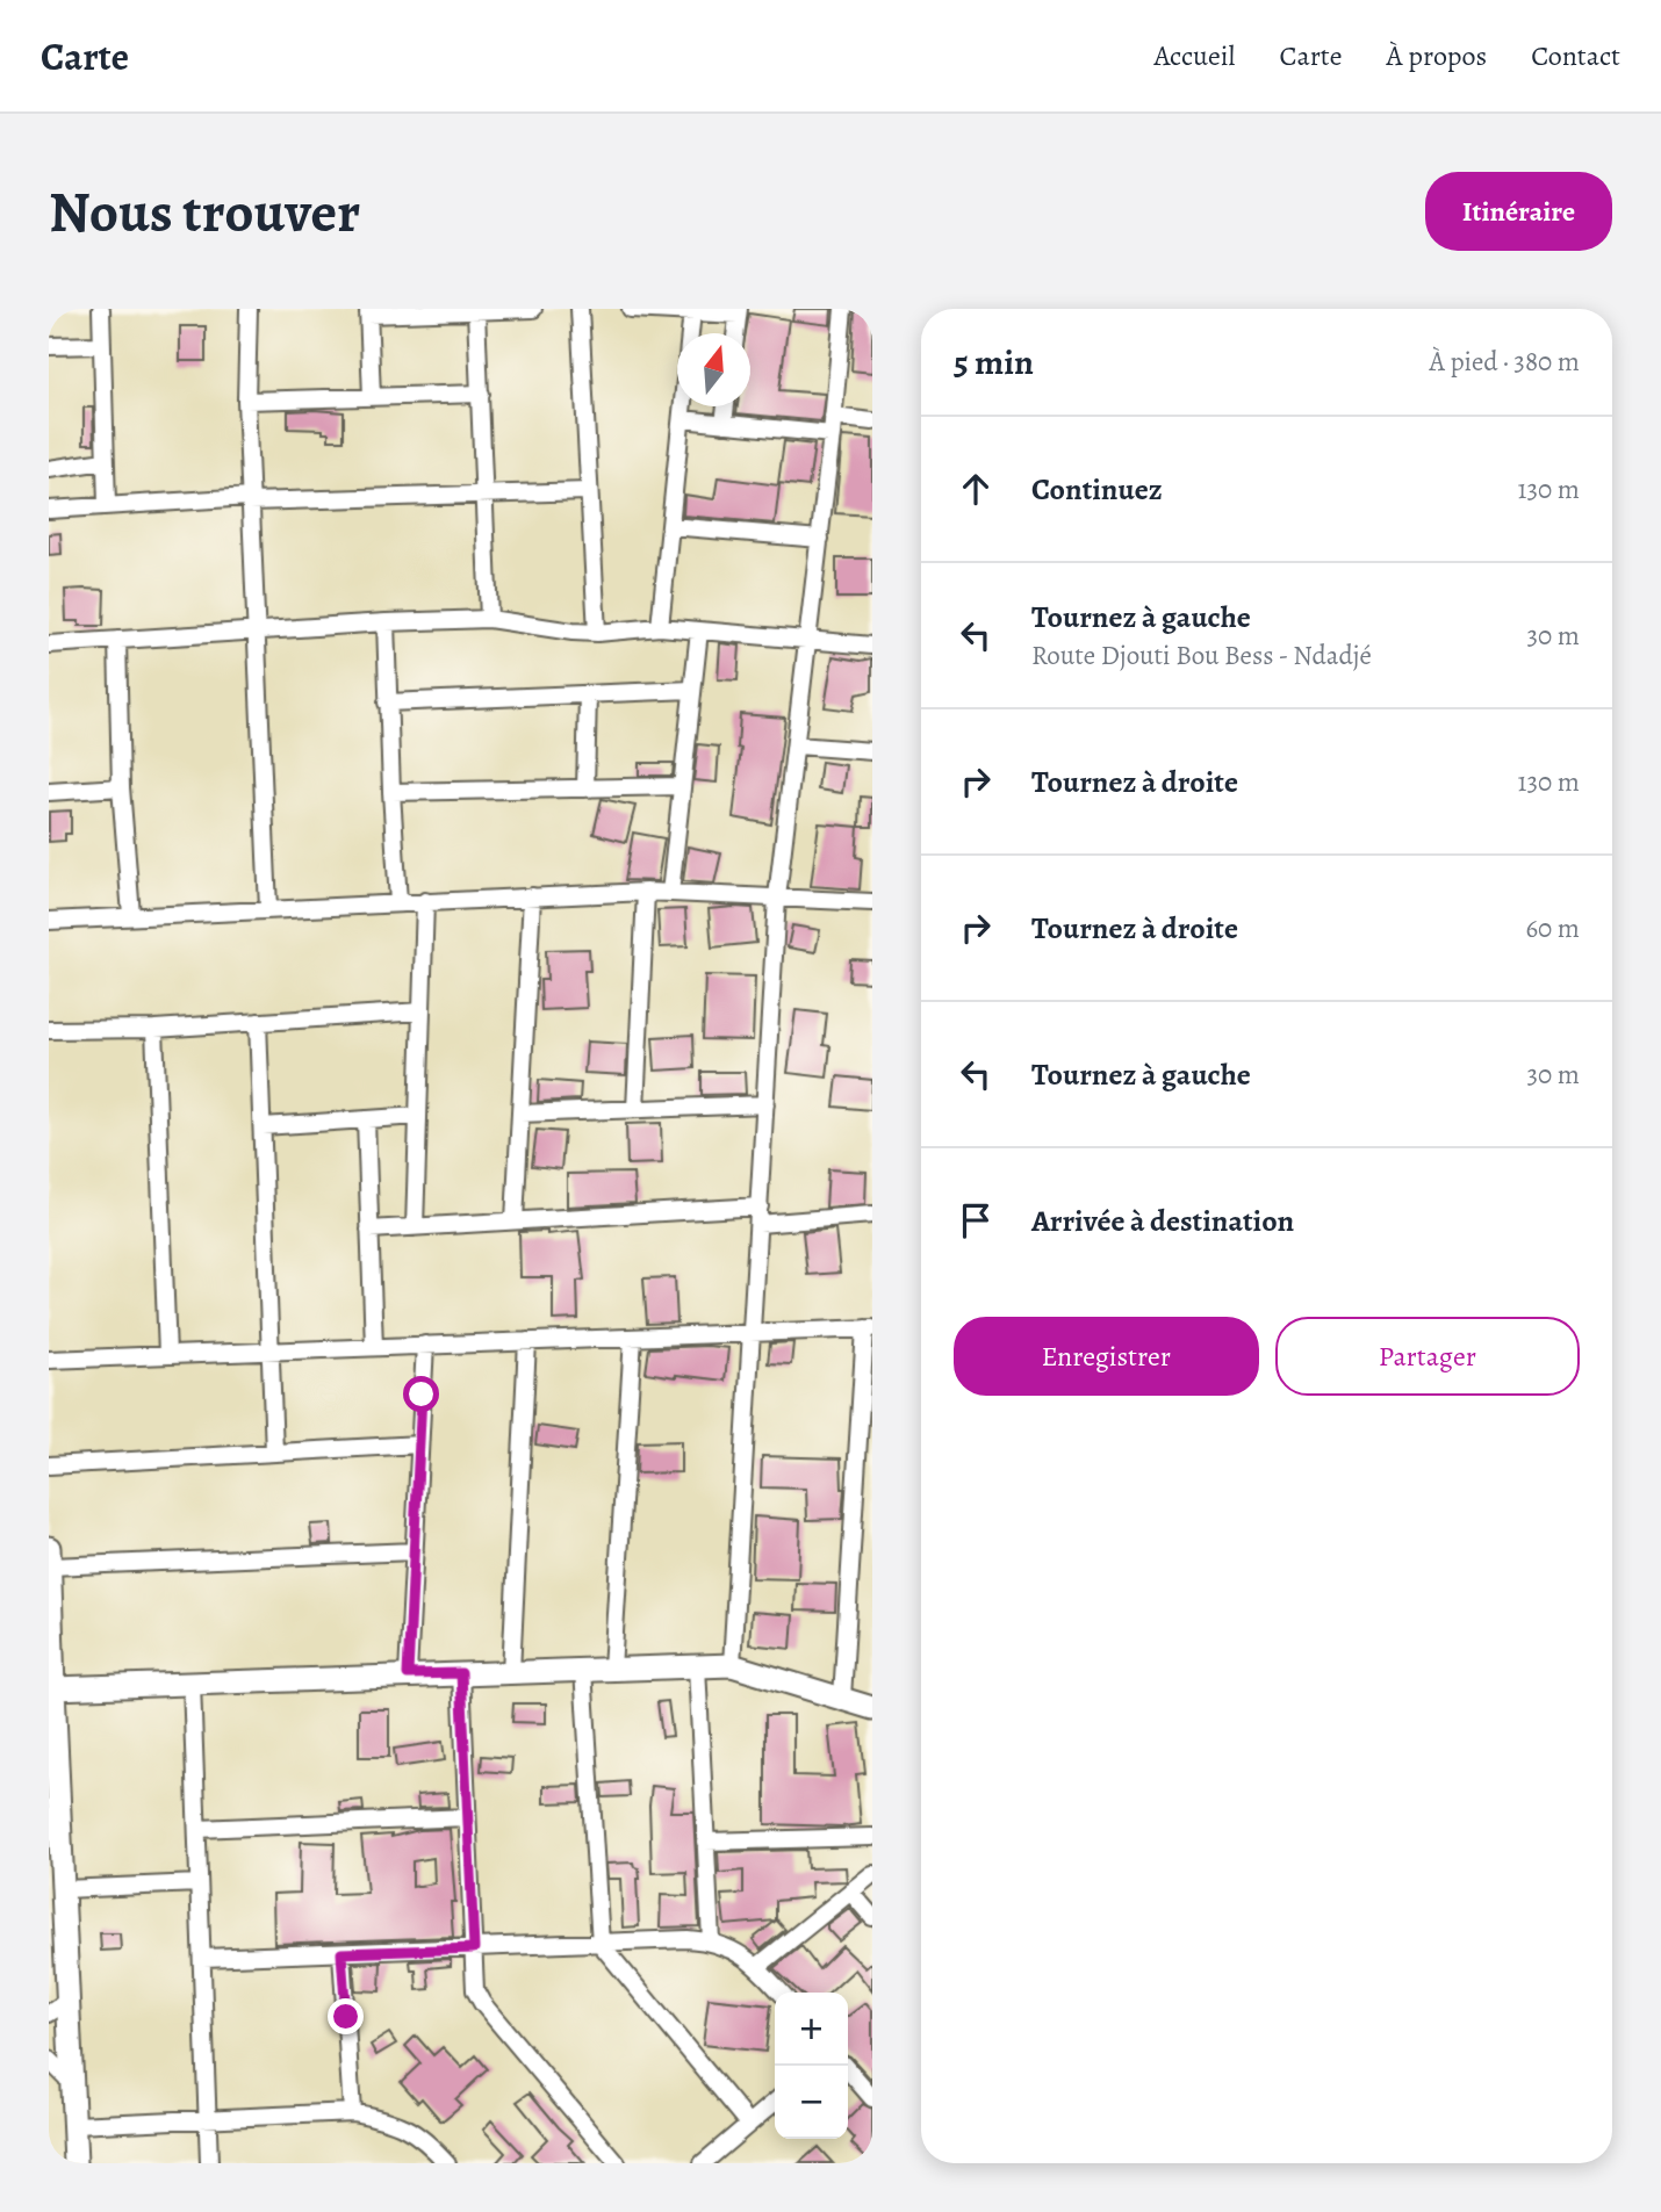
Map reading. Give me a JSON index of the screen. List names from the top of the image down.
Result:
{
  "north": "top",
  "page": {
    "header": "Carte",
    "nav": [
      "Accueil",
      "Carte",
      "À propos",
      "Contact"
    ],
    "buttons": [
      "Itinéraire",
      ["Enregistrer", "Partager"]
    ],
    "title": "Nous trouver",
    "heading": ["5 min", "À pied · 380 m"],
    "list": [
      ["Continuez", "130 m"],
      ["Tournez à gauche", "Route Djouti Bou Bess - Ndadjé", "30 m"],
      ["Tournez à droite", "130 m"],
      ["Tournez à droite", "60 m"],
      ["Tournez à gauche", "30 m"],
      "Arrivée à destination"
    ],
    "map_buttons": ["+", "−"]
  }
}
